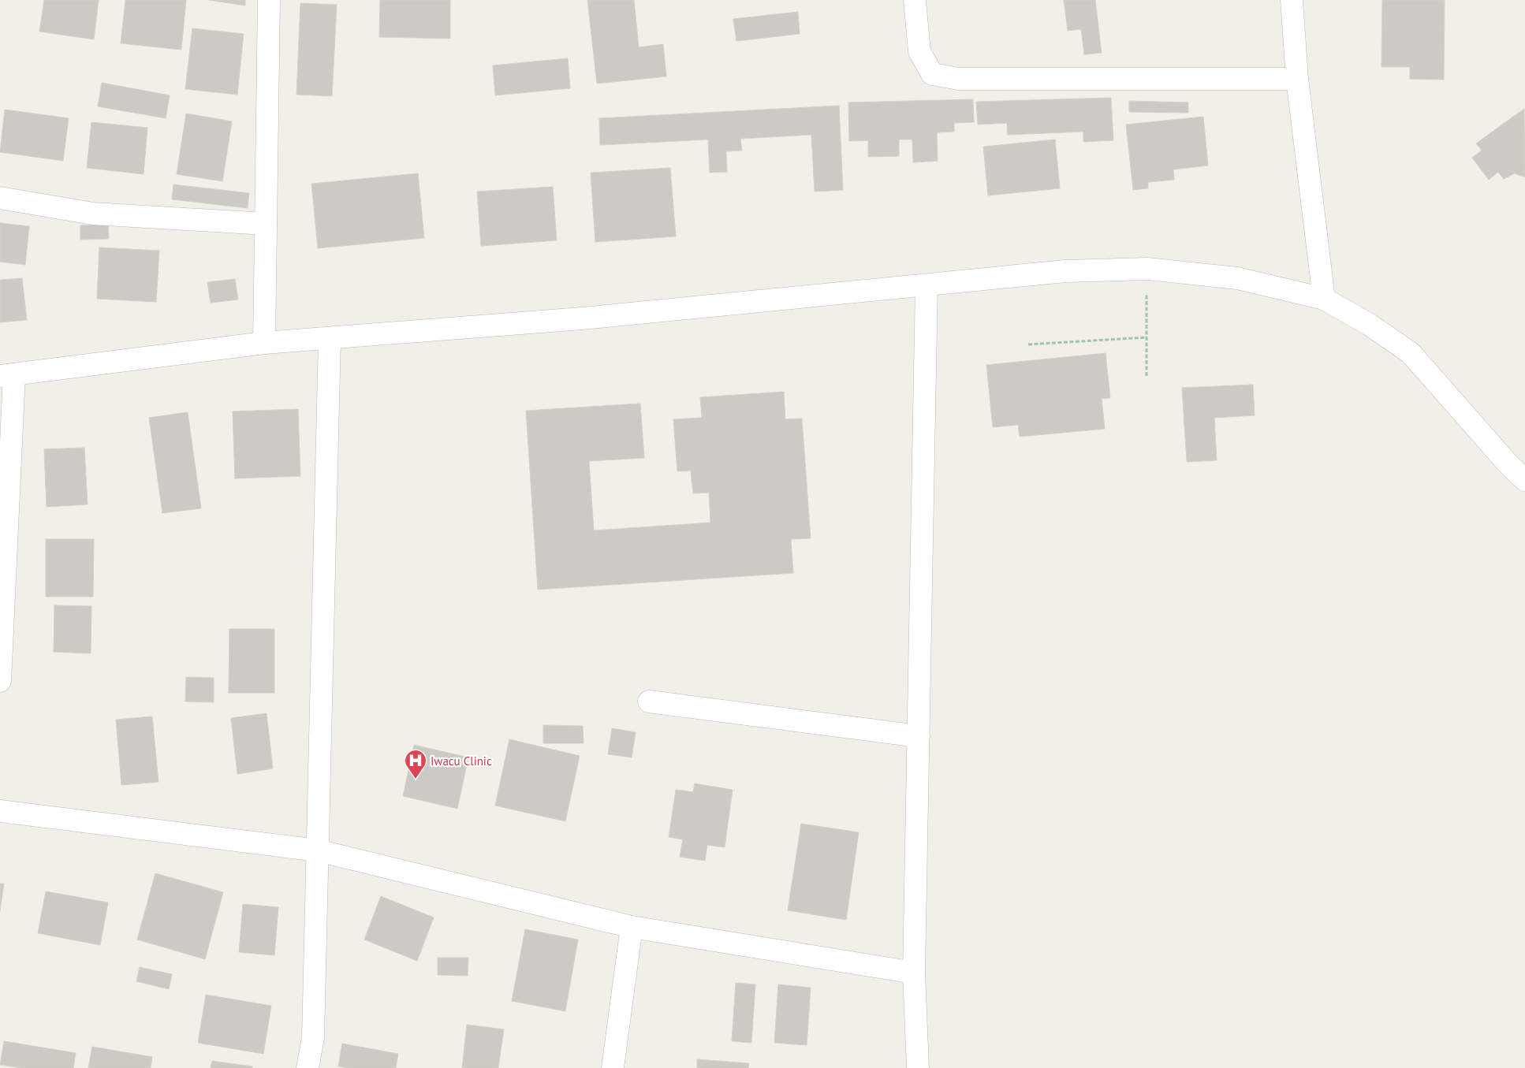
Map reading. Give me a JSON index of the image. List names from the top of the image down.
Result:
{
  "places": {
    "hospital": ["Iwacu Clinic"]
  }
}
